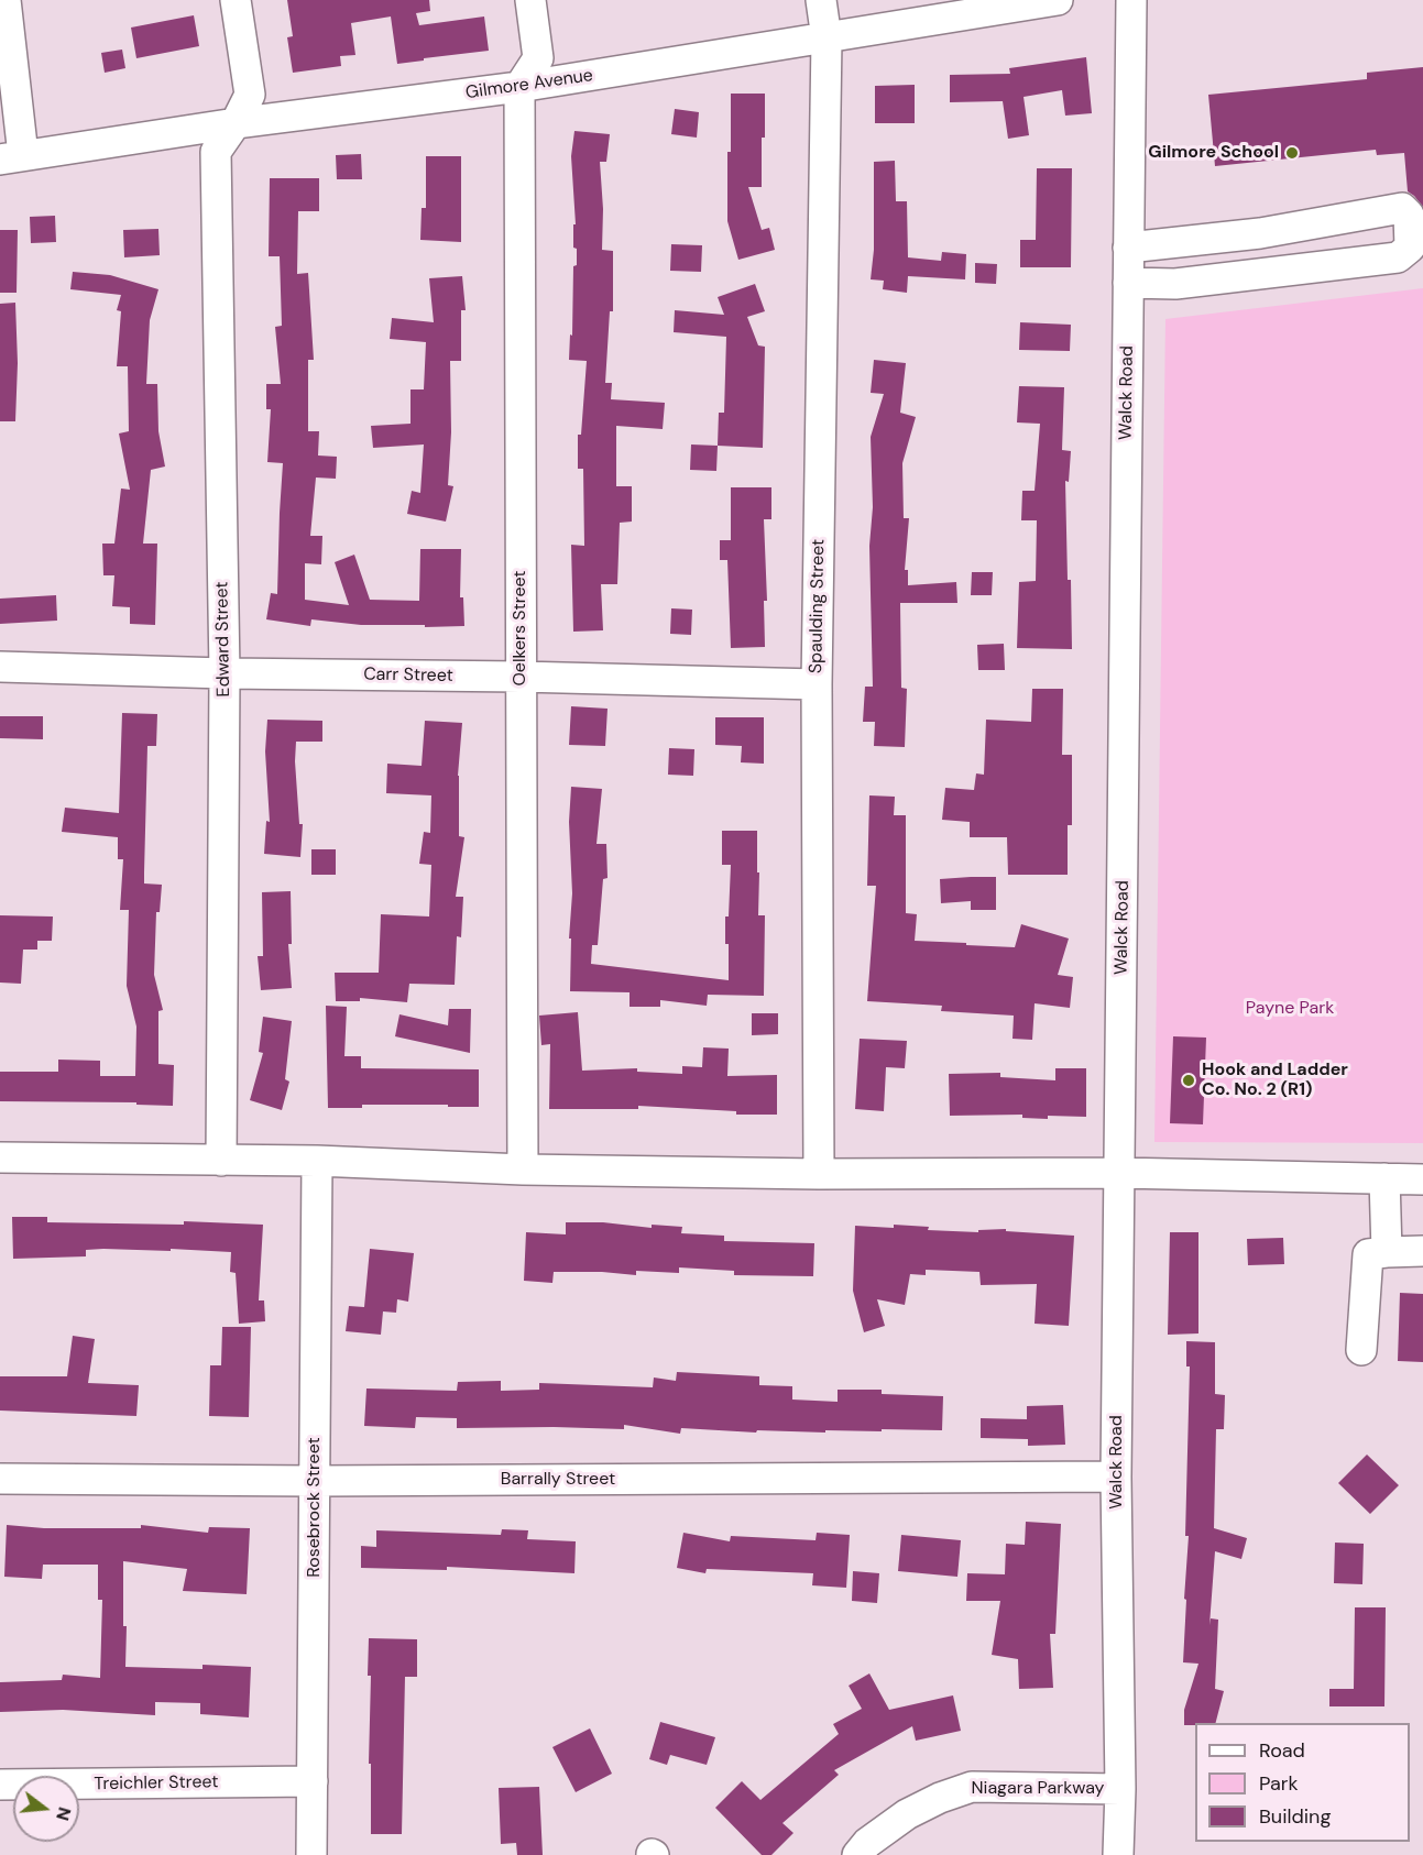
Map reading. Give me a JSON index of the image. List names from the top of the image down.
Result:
{
  "streets": {
    "street": [
      "Gilmore Avenue",
      "Walck Road",
      "Spaulding Street",
      "Oelkers Street",
      "Edward Street",
      "Carr Street",
      "Barrally Street",
      "Rosebrock Street",
      "Treichler Street",
      "Niagara Parkway"
    ]
  },
  "crossings": [
    ["Gilmore Avenue", "Spaulding Street"],
    ["Gilmore Avenue", "Oelkers Street"],
    ["Gilmore Avenue", "Edward Street"],
    ["Walck Road", "Barrally Street"],
    ["Walck Road", "Niagara Parkway"],
    ["Spaulding Street", "Carr Street"],
    ["Oelkers Street", "Carr Street"],
    ["Edward Street", "Carr Street"],
    ["Barrally Street", "Rosebrock Street"],
    ["Rosebrock Street", "Treichler Street"]
  ],
  "parks": ["Payne Park"],
  "places": ["Gilmore School", "Hook and Ladder Co. No. 2 (R1)"],
  "legend": ["Road", "Park", "Building"],
  "north": "right"
}
